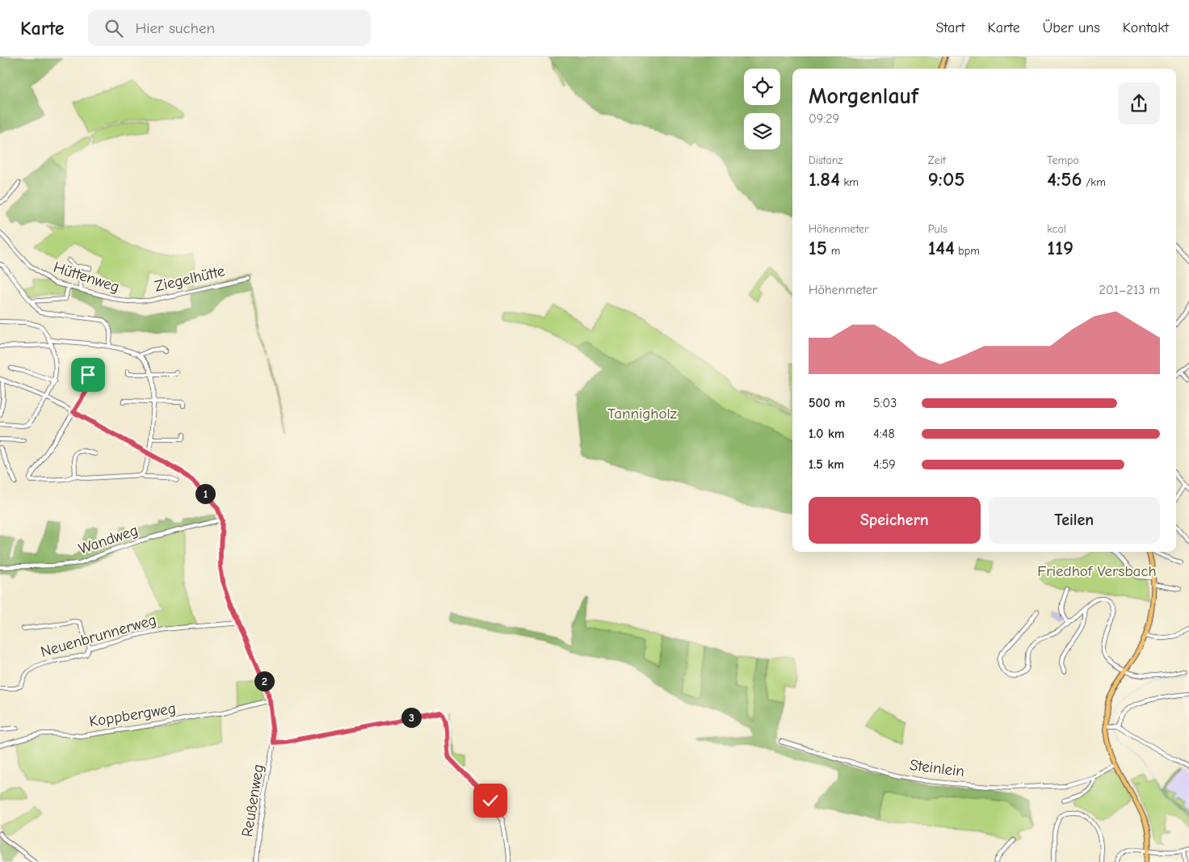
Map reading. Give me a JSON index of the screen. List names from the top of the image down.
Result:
{
  "streets": {
    "street": [
      "Hüttenweg",
      "Ziegelhütte",
      "Wandweg",
      "Neuenbrunnerweg",
      "Koppbergweg",
      "Steinlein",
      "Reußenweg"
    ]
  },
  "crossings": [
    ["Hüttenweg", "Ziegelhütte"],
    ["Wandweg", "Reußenweg"],
    ["Neuenbrunnerweg", "Reußenweg"],
    ["Koppbergweg", "Reußenweg"]
  ],
  "parks": ["Tannigholz", "Friedhof Versbach"],
  "page": {
    "header": "Karte",
    "search": "Hier suchen",
    "nav": [
      "Start",
      "Karte",
      "Über uns",
      "Kontakt"
    ],
    "heading": ["Morgenlauf", "09:29"],
    "stats": [
      ["Distanz", "1.84 km"],
      ["Zeit", "9:05"],
      ["Tempo", "4:56 /km"],
      ["Höhenmeter", "15 m"],
      ["Puls", "144 bpm"],
      ["kcal", "119"]
    ],
    "chart": ["Höhenmeter", "201–213 m"],
    "list": [
      {
        "name": "500 m",
        "note": "5:03"
      },
      {
        "name": "1.0 km",
        "note": "4:48"
      },
      {
        "name": "1.5 km",
        "note": "4:59"
      }
    ],
    "pins": ["1", "2", "3"],
    "buttons": ["Speichern", "Teilen"]
  }
}
